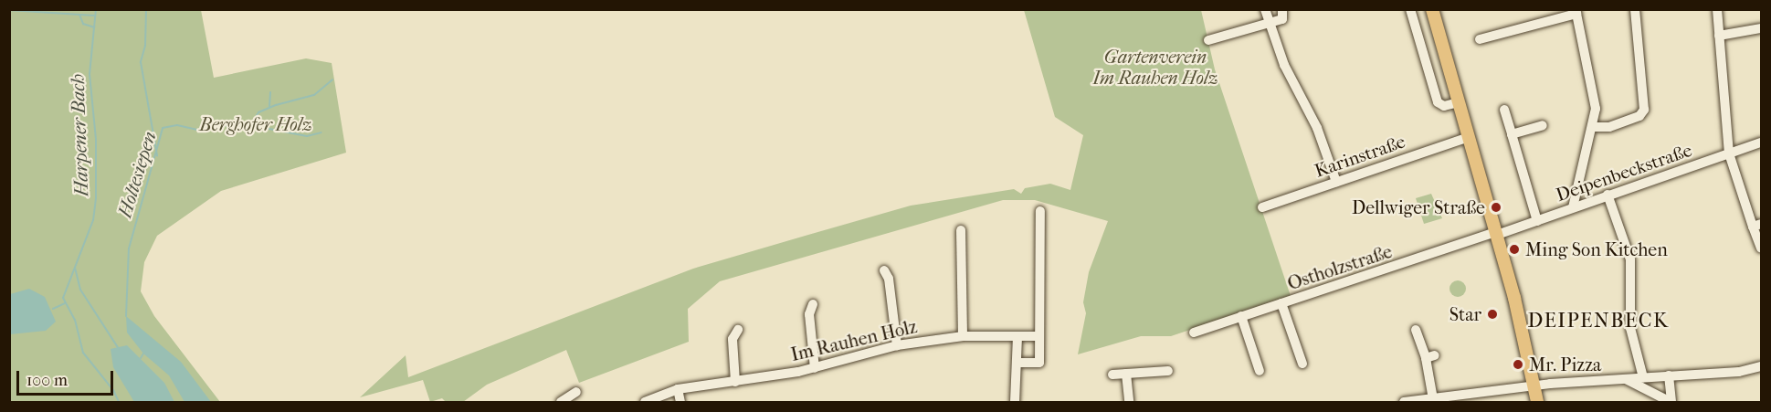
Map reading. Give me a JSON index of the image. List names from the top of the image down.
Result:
{
  "streets": {
    "street": [
      "Karinstraße",
      "Deipenbeckstraße",
      "Ostholzstraße",
      "Im Rauhen Holz"
    ]
  },
  "crossings": [
    ["Deipenbeckstraße", "Ostholzstraße"]
  ],
  "districts": ["DEIPENBECK"],
  "water": ["Harpener Bach", "Holtesiepen"],
  "parks": ["Gartenverein Im Rauhen Holz", "Berghofer Holz"],
  "places": [
    "Dellwiger Straße",
    "Ming Son Kitchen",
    "Star",
    "Mr. Pizza"
  ],
  "scale_bar": "100 m"
}
